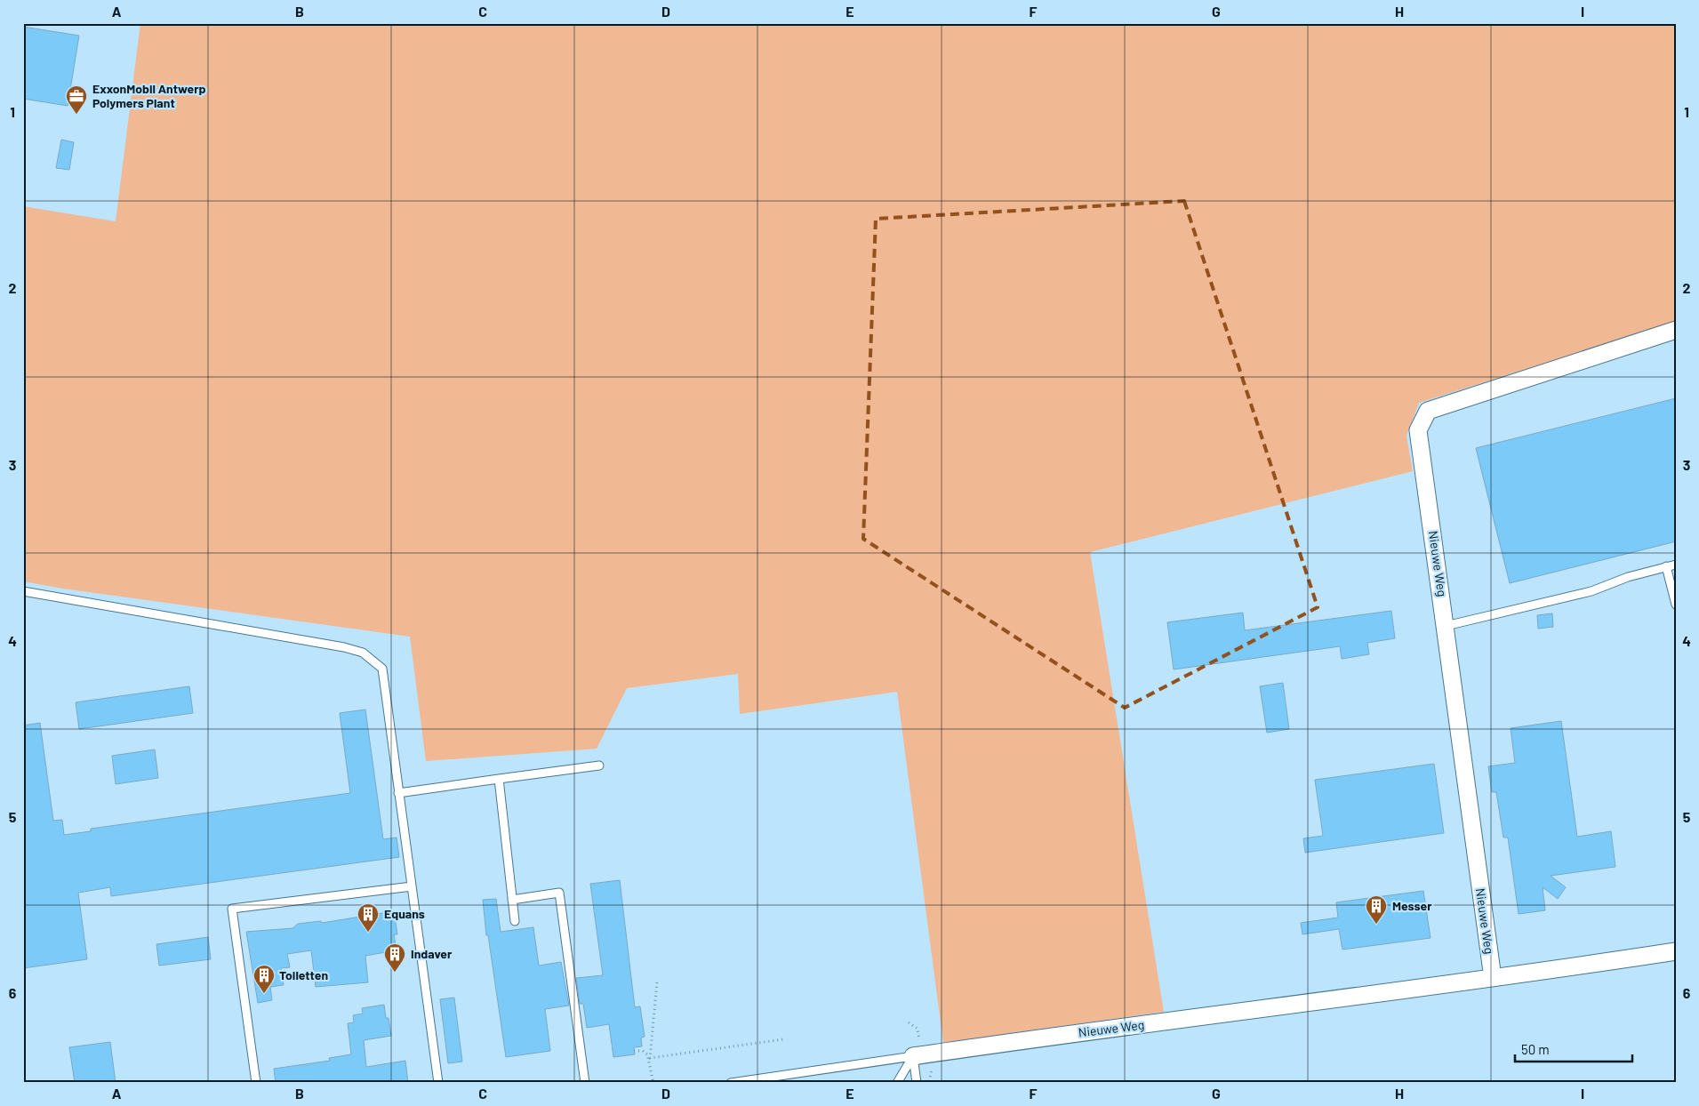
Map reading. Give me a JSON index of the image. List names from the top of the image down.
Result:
{
  "streets": {
    "street": ["Nieuwe Weg"]
  },
  "places": {
    "office": ["ExxonMobil Antwerp Polymers Plant"],
    "building": [
      "Messer",
      "Equans",
      "Indaver",
      "Toiletten"
    ]
  },
  "scale_bar": "50 m",
  "grid": {
    "columns": [
      "A",
      "B",
      "C",
      "D",
      "E",
      "F",
      "G",
      "H",
      "I"
    ],
    "rows": [
      "1",
      "2",
      "3",
      "4",
      "5",
      "6"
    ]
  }
}
